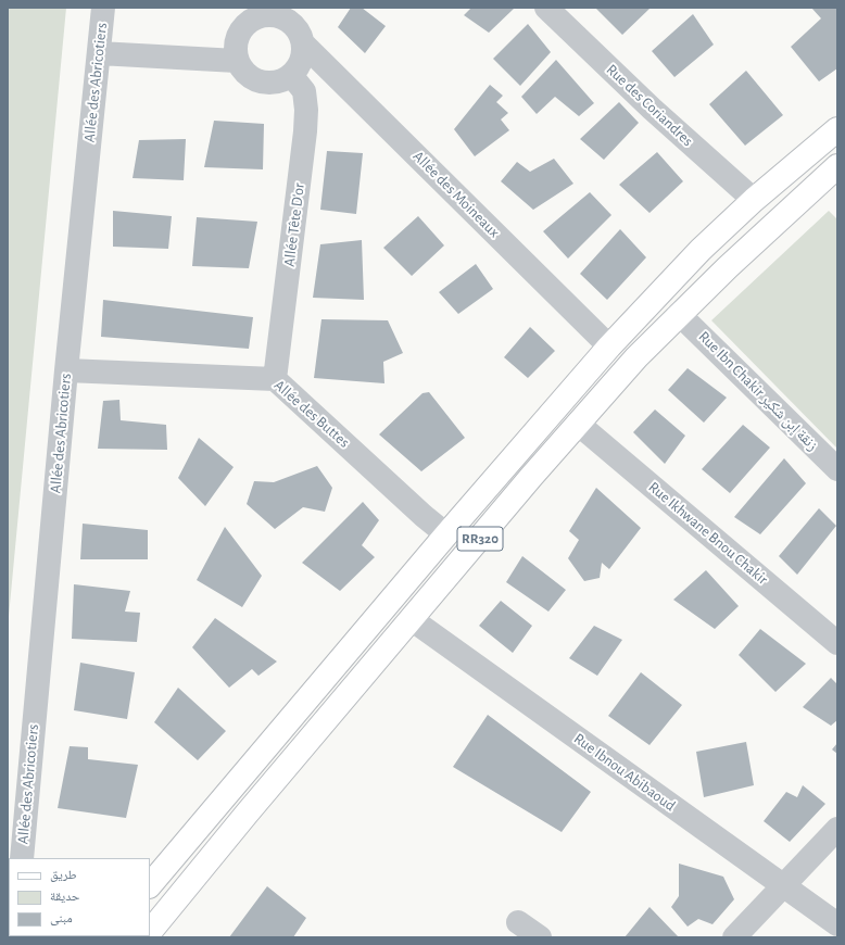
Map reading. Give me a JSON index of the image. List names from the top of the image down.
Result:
{
  "streets": {
    "main road": ["RR320"],
    "street": [
      "Allée des Abricotiers",
      "Rue des Coriandres",
      "Allée des Moineaux",
      "Allée Tête D'or",
      "Rue Ibn Chakir زنقة إبن شكير",
      "Allée des Buttes",
      "Rue Ikhwane Bnou Chakir",
      "Rue Ibnou Abibaoud"
    ]
  },
  "crossings": [
    ["Allée des Abricotiers", "Allée des Buttes"],
    ["Rue des Coriandres", "RR320"],
    ["Allée des Moineaux", "Allée Tête D'or"],
    ["Allée des Moineaux", "RR320"],
    ["Allée Tête D'or", "Allée des Buttes"],
    ["Rue Ibn Chakir زنقة إبن شكير", "RR320"],
    ["Allée des Buttes", "RR320"],
    ["Rue Ikhwane Bnou Chakir", "RR320"],
    ["RR320", "Rue Ibnou Abibaoud"]
  ],
  "legend": ["طريق", "حديقة", "مبنى"]
}
